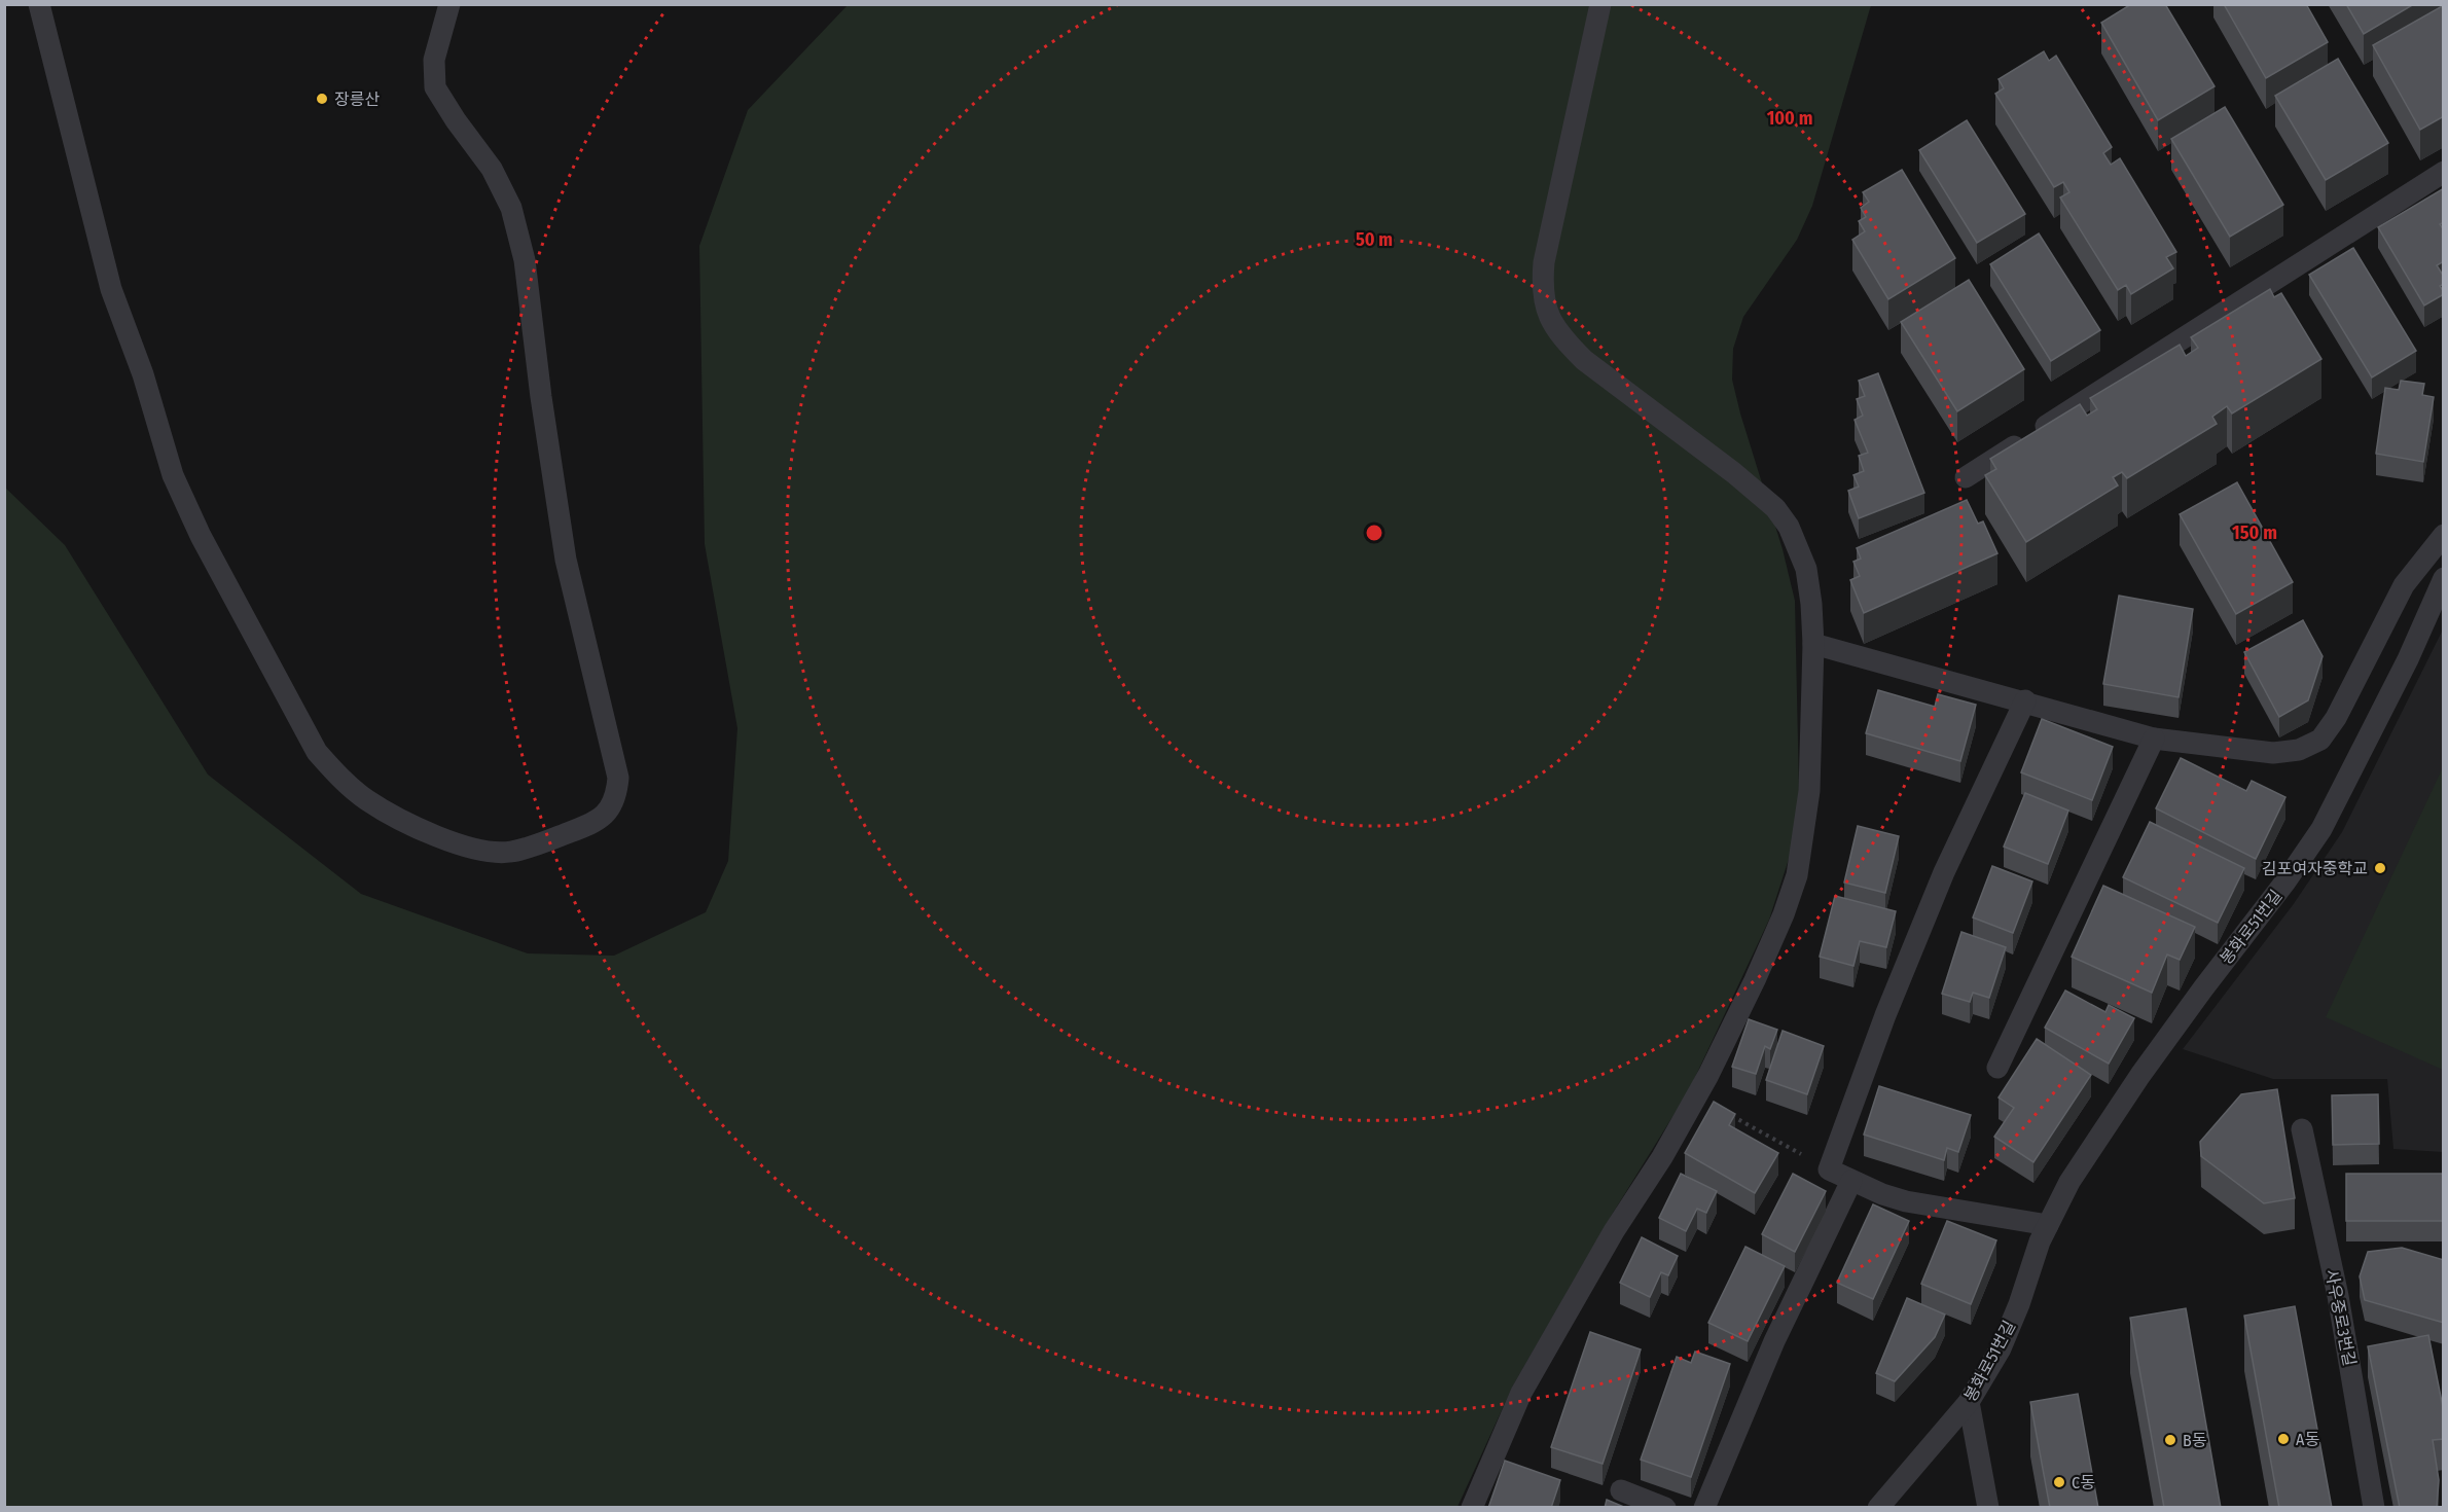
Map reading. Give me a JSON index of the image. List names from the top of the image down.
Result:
{
  "streets": {
    "lane": ["봉화로51번길", "사우중로3번길"]
  },
  "places": [
    "장릉산",
    "김포여자중학교",
    "A동",
    "B동",
    "C동"
  ],
  "rings": ["100 m", "50 m", "150 m"]
}
